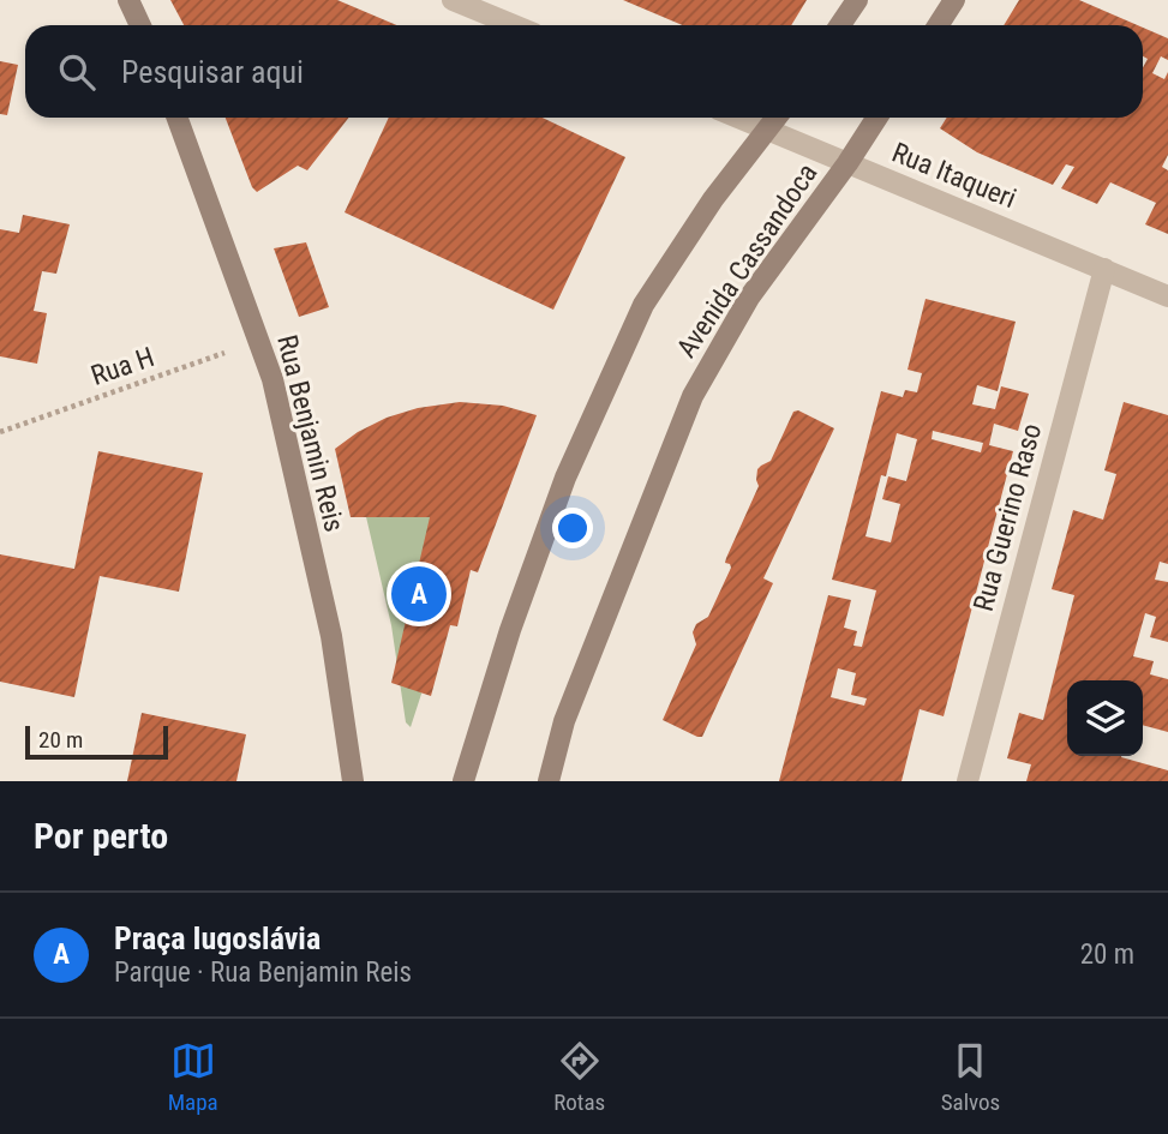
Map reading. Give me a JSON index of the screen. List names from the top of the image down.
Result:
{
  "streets": {
    "street": [
      "Rua Itaqueri",
      "Avenida Cassandoca",
      "Rua Benjamin Reis",
      "Rua Guerino Raso"
    ],
    "path": ["Rua H"]
  },
  "crossings": [
    ["Rua Itaqueri", "Avenida Cassandoca"],
    ["Rua Itaqueri", "Rua Guerino Raso"],
    ["Rua H", "Rua Benjamin Reis"]
  ],
  "scale_bar": "20 m",
  "page": {
    "search": "Pesquisar aqui",
    "pins": "A",
    "scale": "20 m",
    "heading": "Por perto",
    "list": [
      {
        "mark": "A",
        "name": "Praça Iugoslávia",
        "note": "Parque · Rua Benjamin Reis",
        "value": "20 m"
      }
    ],
    "nav": ["Mapa", "Rotas", "Salvos"]
  }
}
